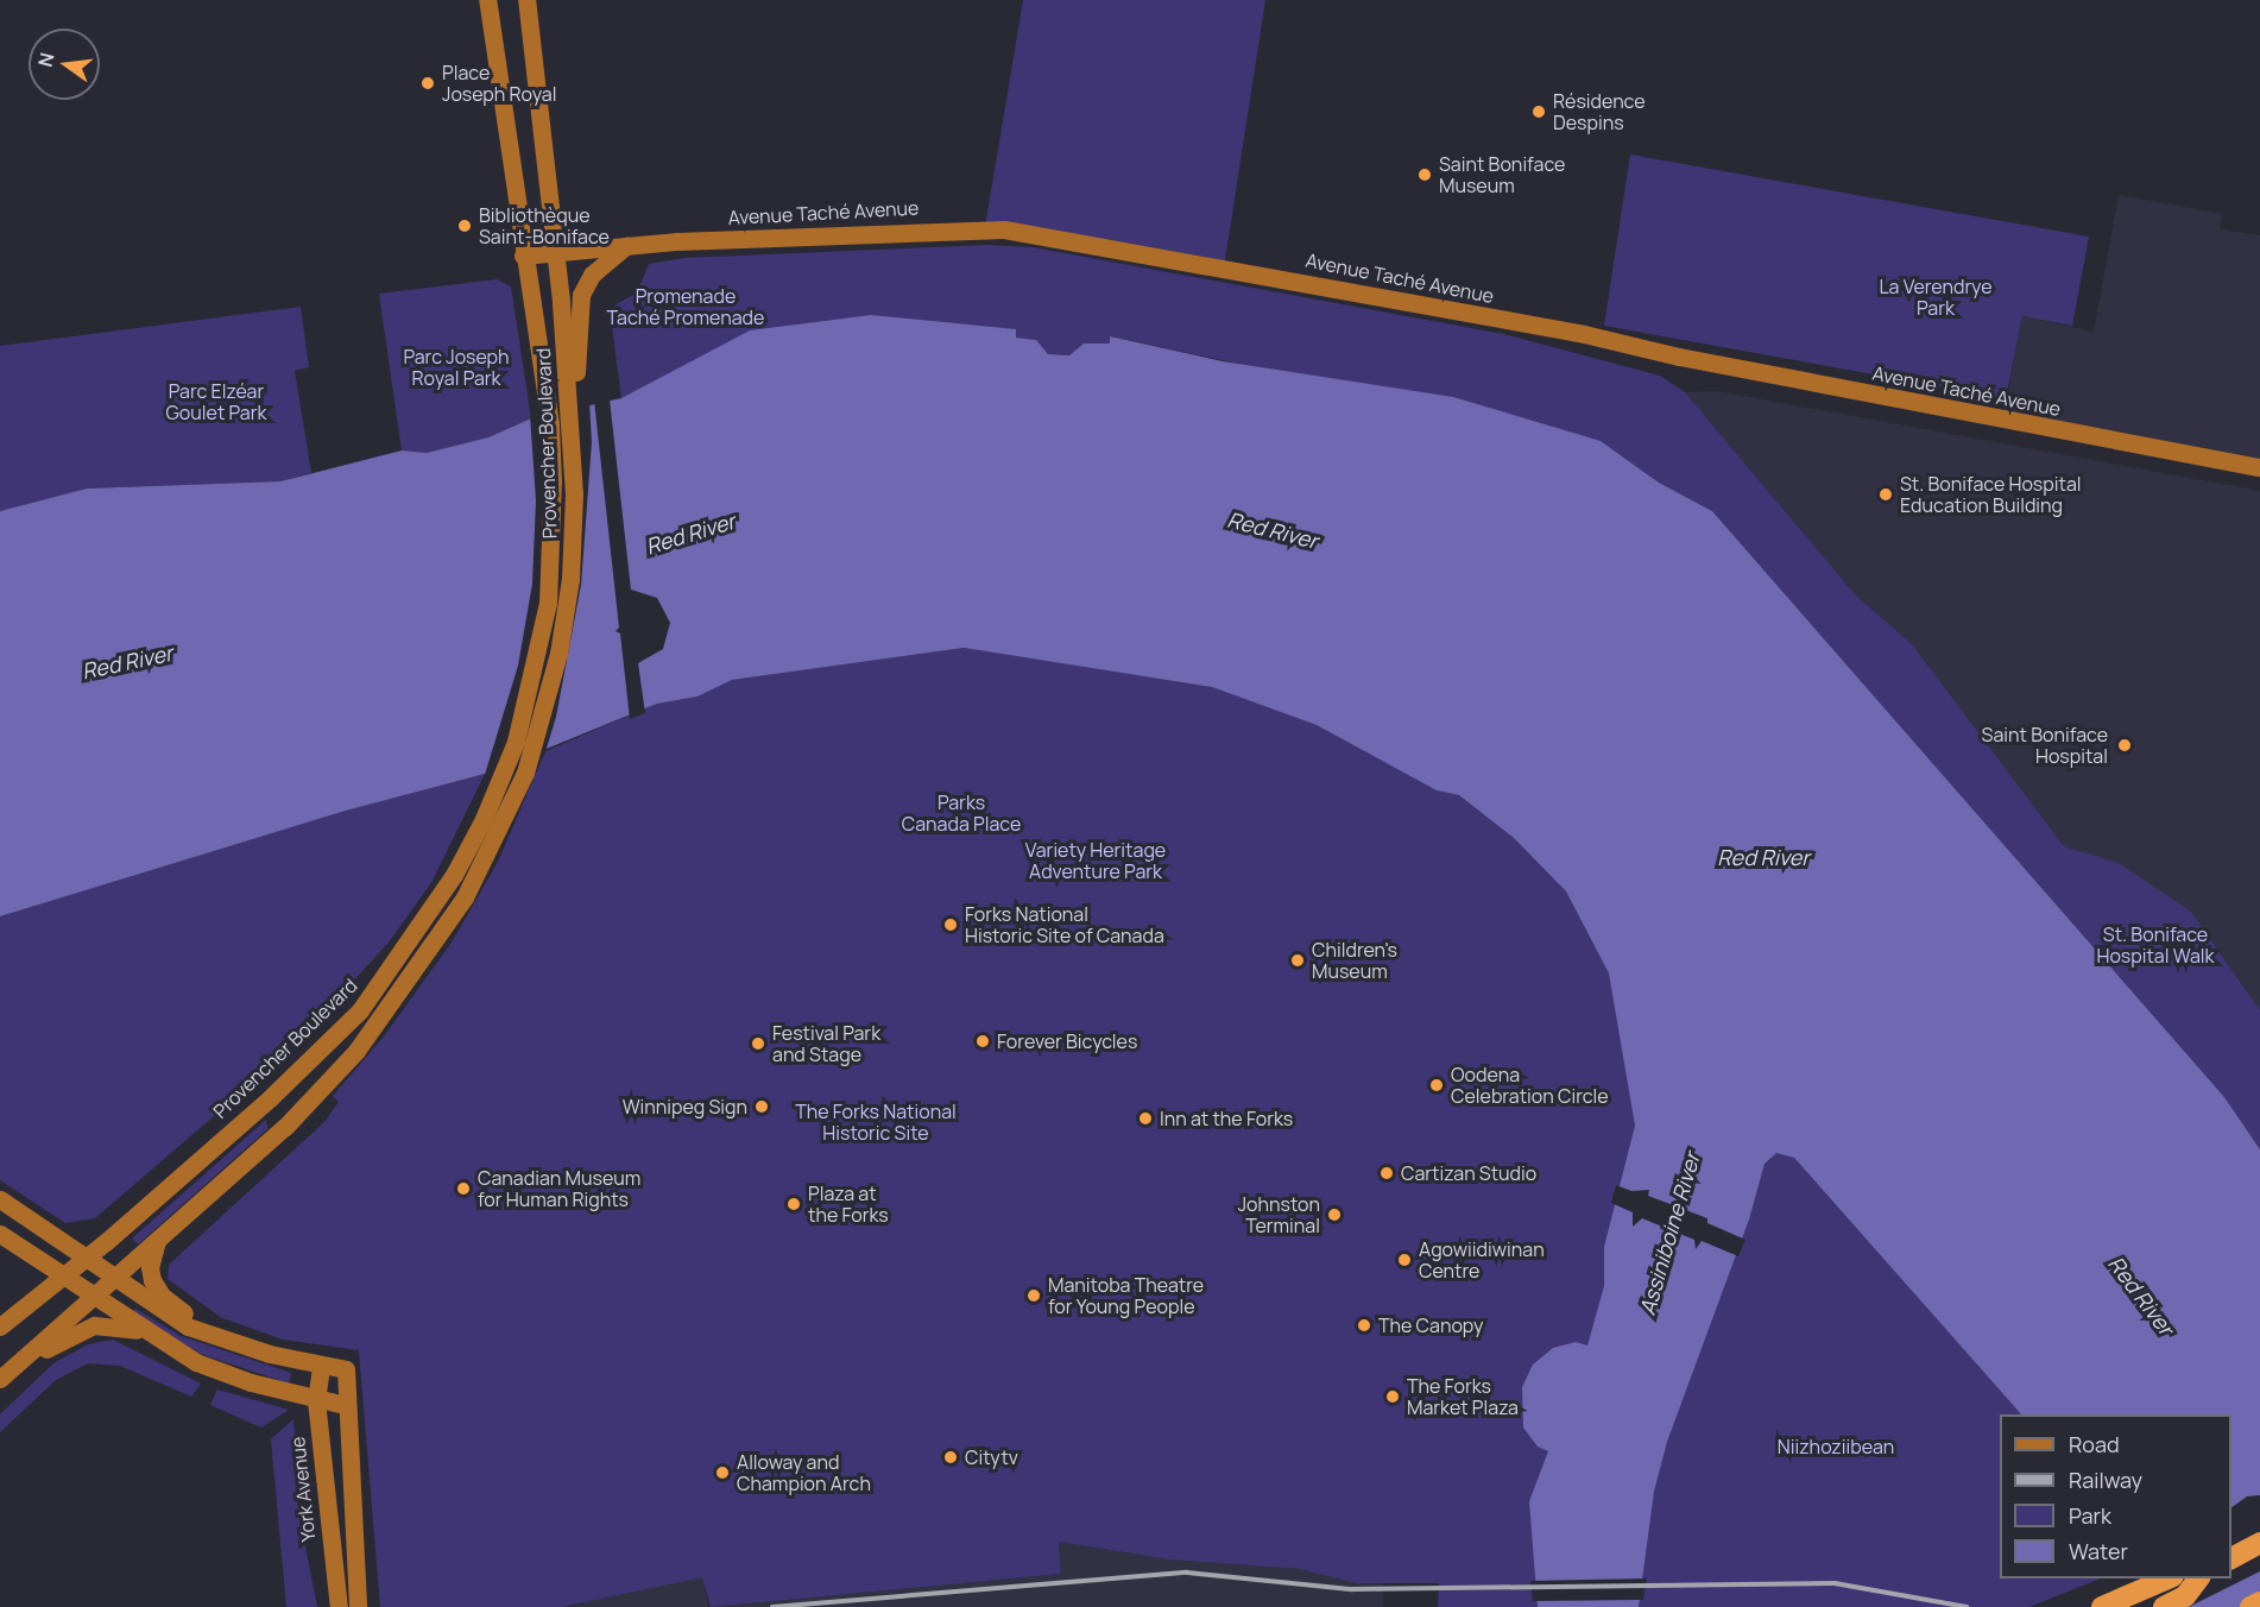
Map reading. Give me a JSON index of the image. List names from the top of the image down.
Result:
{
  "streets": {
    "main road": ["Avenue Taché Avenue", "Provencher Boulevard", "York Avenue"]
  },
  "crossings": [
    ["Avenue Taché Avenue", "Provencher Boulevard"]
  ],
  "water": ["Red River", "Assiniboine River"],
  "parks": [
    "La Verendrye Park",
    "Promenade Taché Promenade",
    "Parc Joseph Royal Park",
    "Parc Elzéar Goulet Park",
    "Parks Canada Place",
    "Variety Heritage Adventure Park",
    "St. Boniface Hospital Walk",
    "The Forks National Historic Site",
    "Niizhoziibean"
  ],
  "places": [
    "Place Joseph Royal",
    "Résidence Despins",
    "Saint Boniface Museum",
    "Bibliothèque Saint-Boniface",
    "St. Boniface Hospital Education Building",
    "Saint Boniface Hospital",
    "Forks National Historic Site of Canada",
    "Children's Museum",
    "Forever Bicycles",
    "Festival Park and Stage",
    "Oodena Celebration Circle",
    "Winnipeg Sign",
    "Inn at the Forks",
    "Cartizan Studio",
    "Canadian Museum for Human Rights",
    "Plaza at the Forks",
    "Johnston Terminal",
    "Agowiidiwinan Centre",
    "Manitoba Theatre for Young People",
    "The Canopy",
    "The Forks Market Plaza",
    "Citytv",
    "Alloway and Champion Arch"
  ],
  "legend": [
    "Road",
    "Railway",
    "Park",
    "Water"
  ],
  "north": "left"
}
